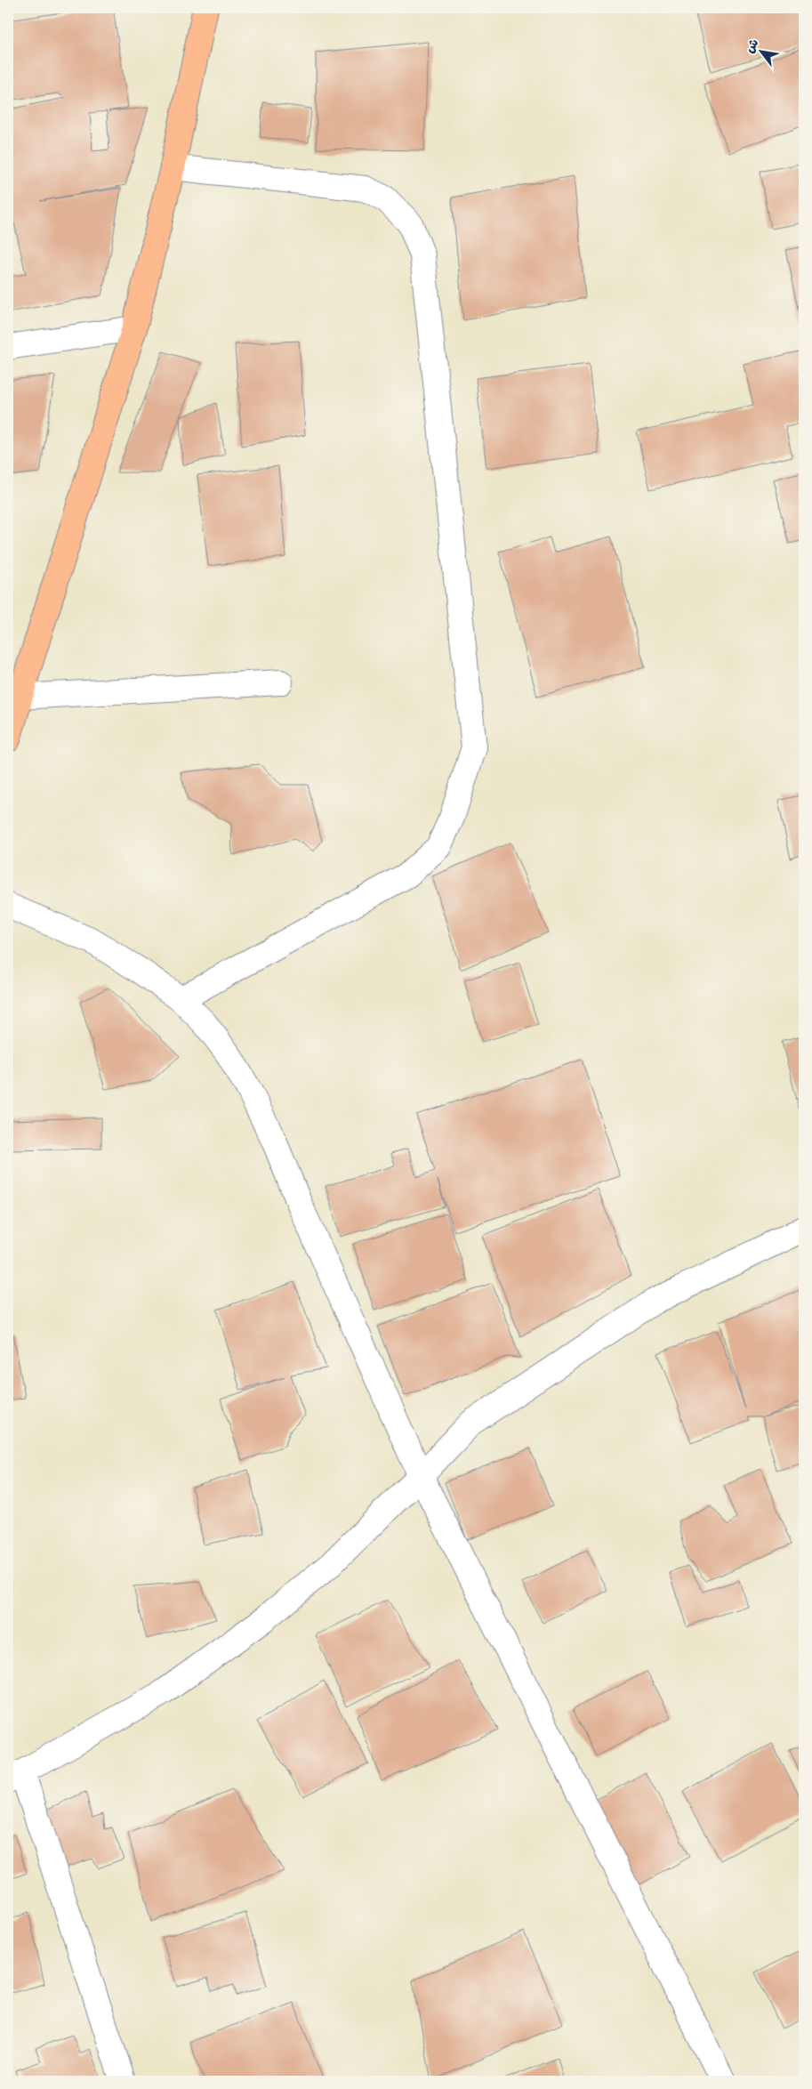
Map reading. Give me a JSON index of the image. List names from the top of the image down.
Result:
{
  "north": "top left"
}
